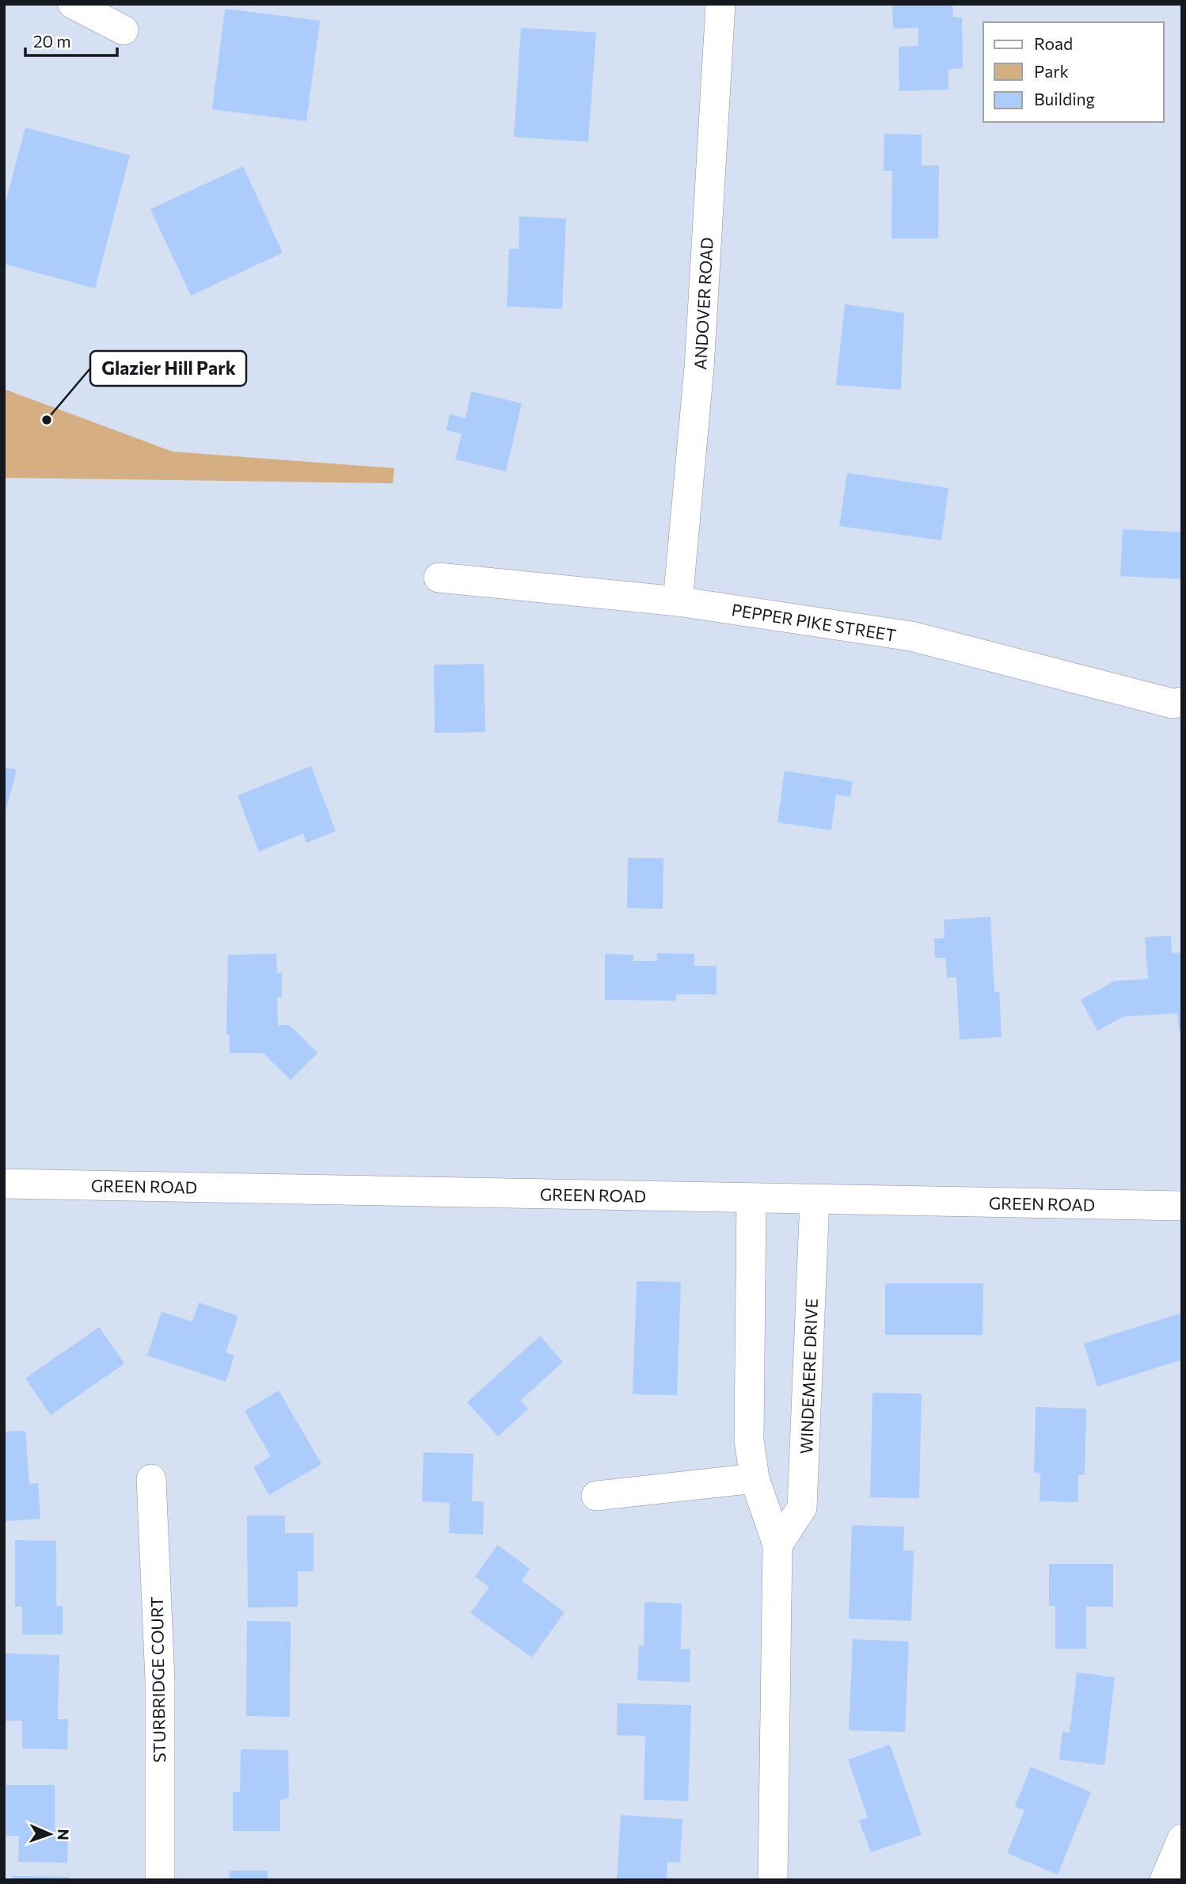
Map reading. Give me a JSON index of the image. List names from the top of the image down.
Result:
{
  "streets": {
    "street": [
      "ANDOVER ROAD",
      "PEPPER PIKE STREET",
      "GREEN ROAD",
      "WINDEMERE DRIVE",
      "STURBRIDGE COURT"
    ]
  },
  "crossings": [
    ["ANDOVER ROAD", "PEPPER PIKE STREET"],
    ["GREEN ROAD", "WINDEMERE DRIVE"]
  ],
  "places": ["Glazier Hill Park"],
  "legend": ["Road", "Park", "Building"],
  "scale_bar": "20 m",
  "north": "right"
}
